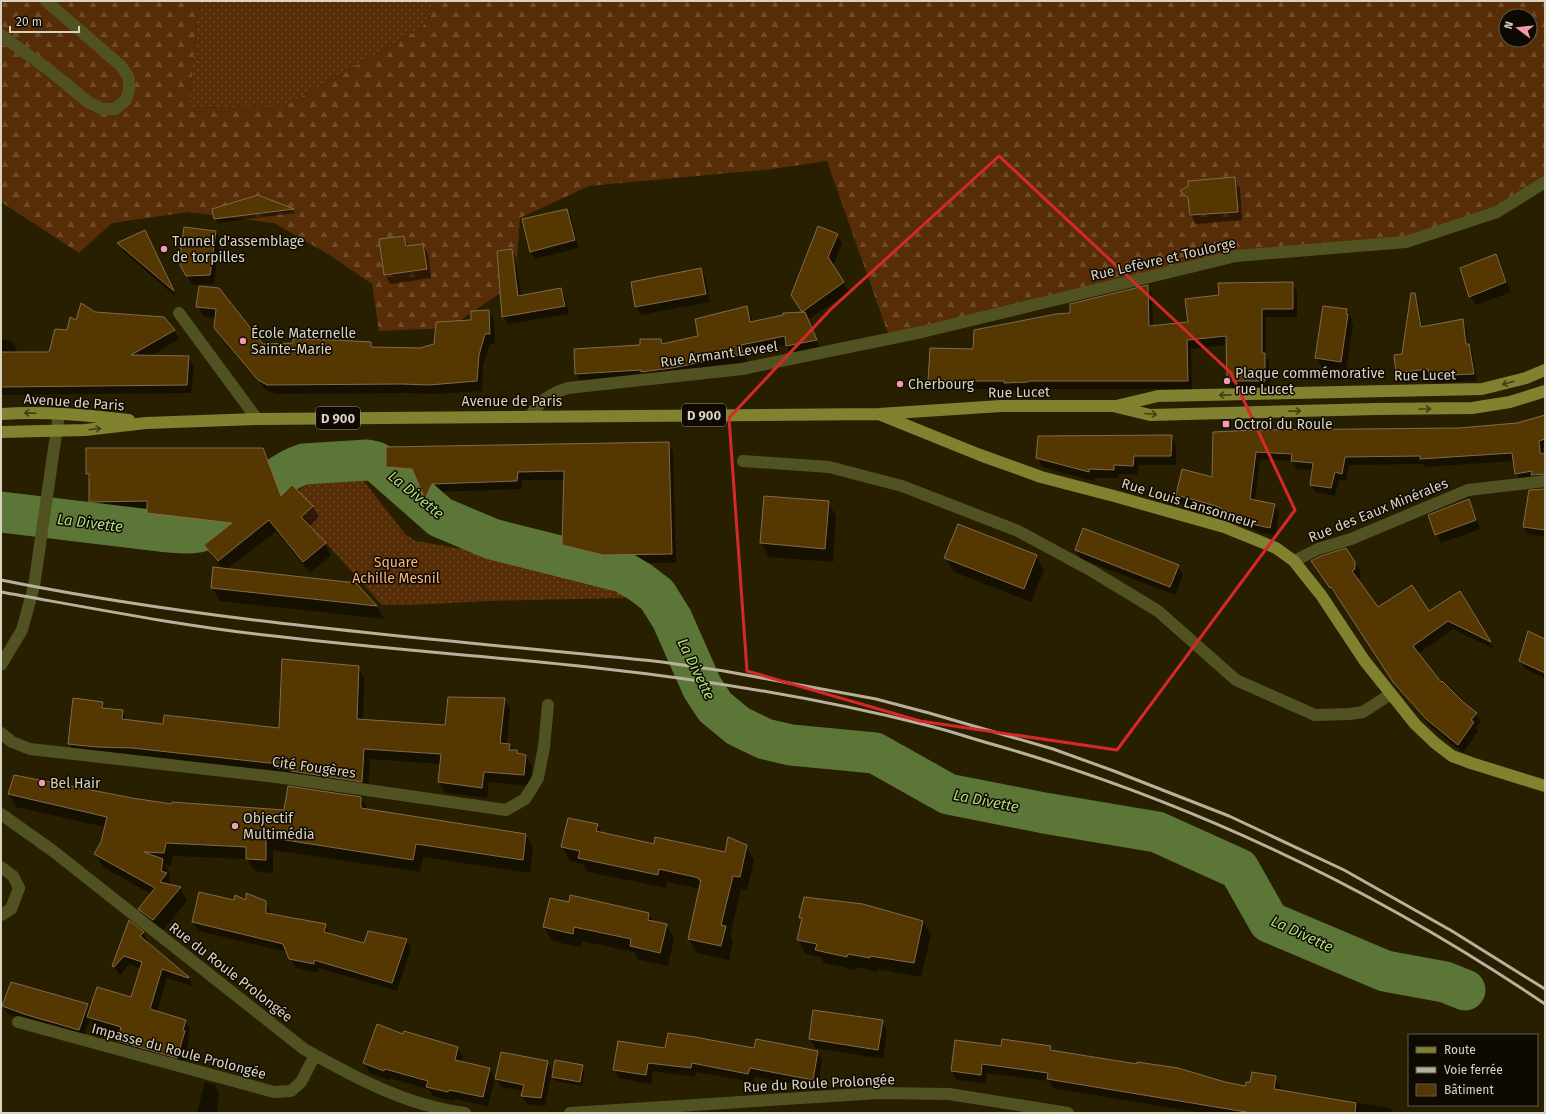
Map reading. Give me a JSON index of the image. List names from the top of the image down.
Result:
{
  "streets": {
    "main road": [
      "Rue Lucet",
      "Avenue de Paris",
      "D 900",
      "Rue Louis Lansonneur"
    ],
    "street": [
      "Rue Lefèvre et Toulorge",
      "Rue Armant Leveel",
      "Rue des Eaux Minérales",
      "Cité Fougères",
      "Rue du Roule Prolongée",
      "Impasse du Roule Prolongée"
    ]
  },
  "crossings": [
    ["Rue Lefèvre et Toulorge", "Rue Armant Leveel"],
    ["Rue Armant Leveel", "Avenue de Paris"],
    ["Rue Lucet", "Avenue de Paris"],
    ["Rue Lucet", "Rue Louis Lansonneur"],
    ["Avenue de Paris", "Rue Louis Lansonneur"],
    ["Rue Louis Lansonneur", "Rue des Eaux Minérales"],
    ["Rue du Roule Prolongée", "Impasse du Roule Prolongée"]
  ],
  "water": ["La Divette"],
  "parks": ["Square Achille Mesnil"],
  "places": {
    "other": [
      "Tunnel d'assemblage de torpilles",
      "École Maternelle Sainte-Marie",
      "Plaque commémorative rue Lucet",
      "Cherbourg",
      "Bel Hair",
      "Objectif Multimédia"
    ],
    "transit": ["Octroi du Roule"]
  },
  "legend": ["Route", "Voie ferrée", "Bâtiment"],
  "scale_bar": "20 m",
  "north": "left"
}
